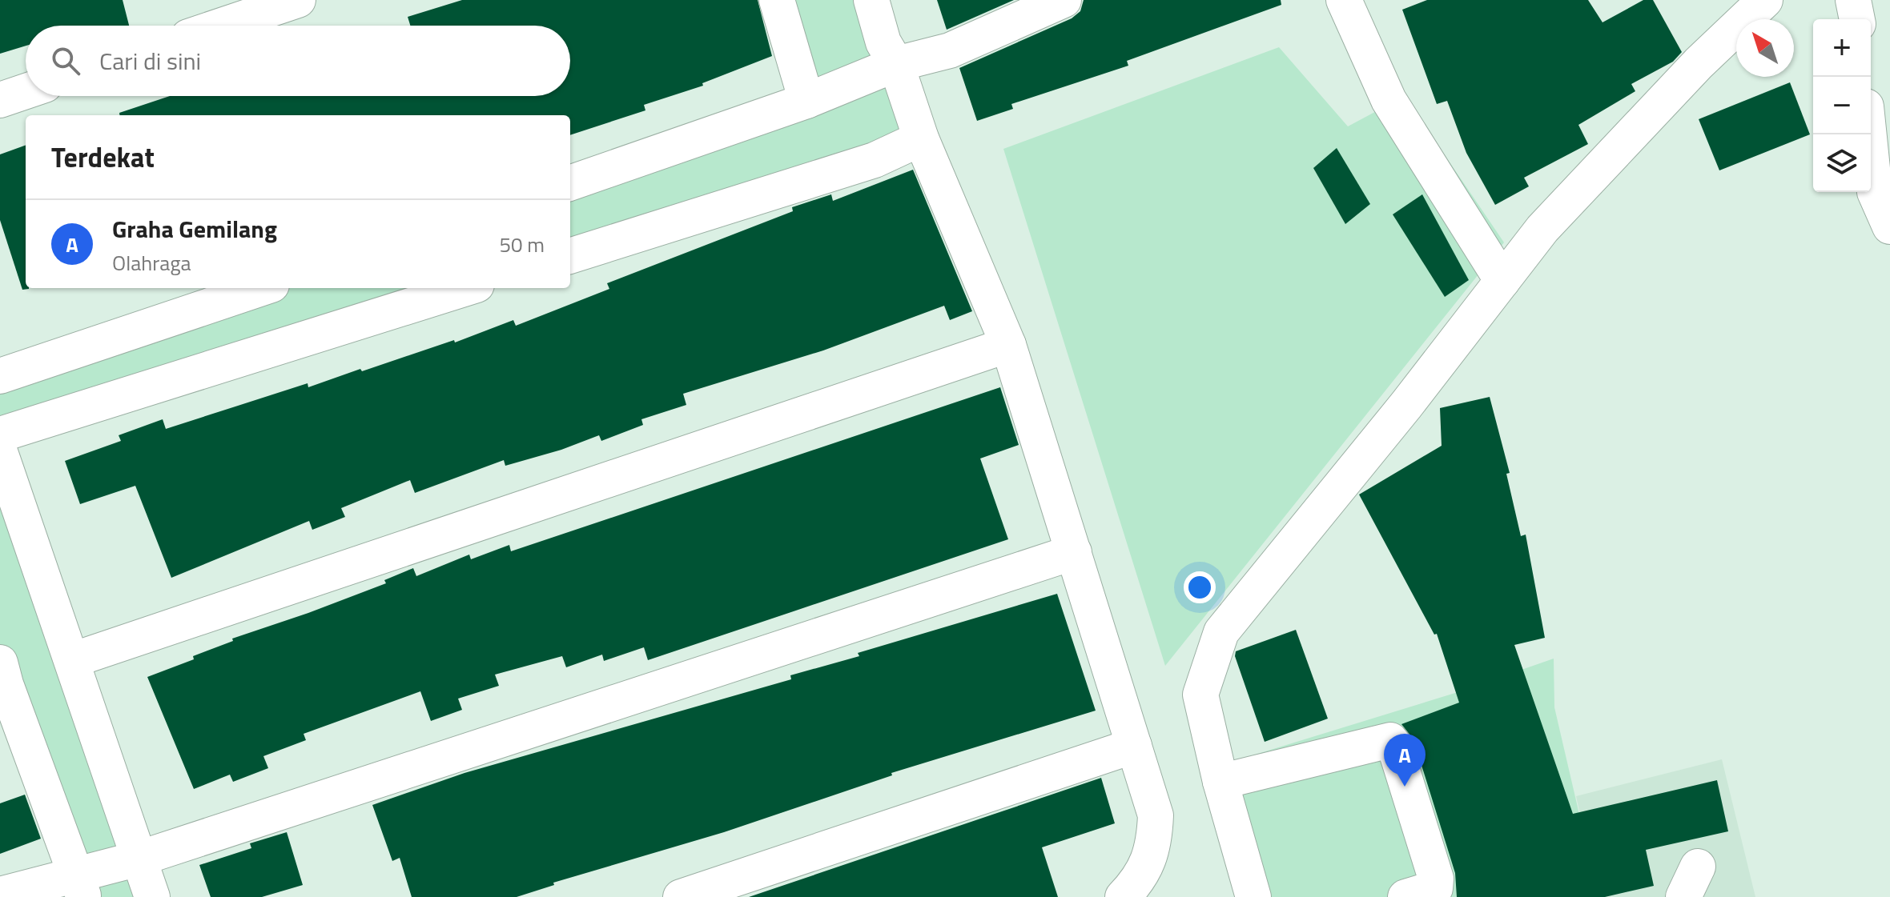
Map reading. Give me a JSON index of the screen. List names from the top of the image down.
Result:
{
  "north": "top left",
  "page": {
    "map_buttons": ["+", "−"],
    "search": "Cari di sini",
    "heading": "Terdekat",
    "list": [
      {
        "mark": "A",
        "name": "Graha Gemilang",
        "note": "Olahraga",
        "value": "50 m"
      }
    ],
    "pins": "A"
  }
}
